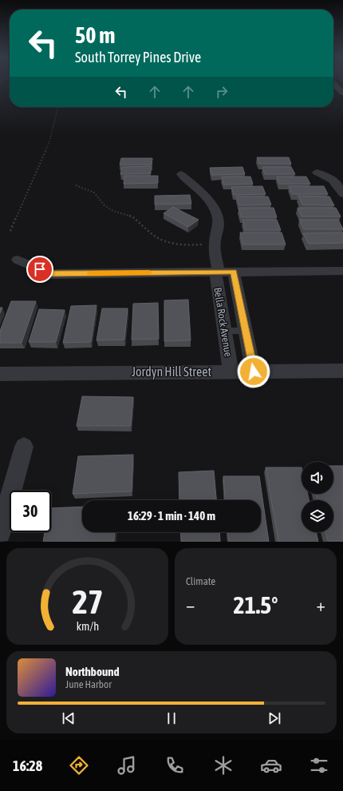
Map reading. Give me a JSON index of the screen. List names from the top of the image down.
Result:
{
  "streets": {
    "street": ["Bella Rock Avenue", "Jordyn Hill Street"]
  },
  "crossings": [
    ["Bella Rock Avenue", "Jordyn Hill Street"]
  ],
  "page": {
    "turn": ["50 m", "South Torrey Pines Drive"],
    "limit": "30",
    "trip": "16:29 · 1 min · 140 m",
    "tile": "Climate",
    "heat": ["−", "21.5°", "+"],
    "song": ["Northbound", "June Harbor"],
    "tabs": "16:28",
    "gauge": ["27", "km/h"]
  }
}
